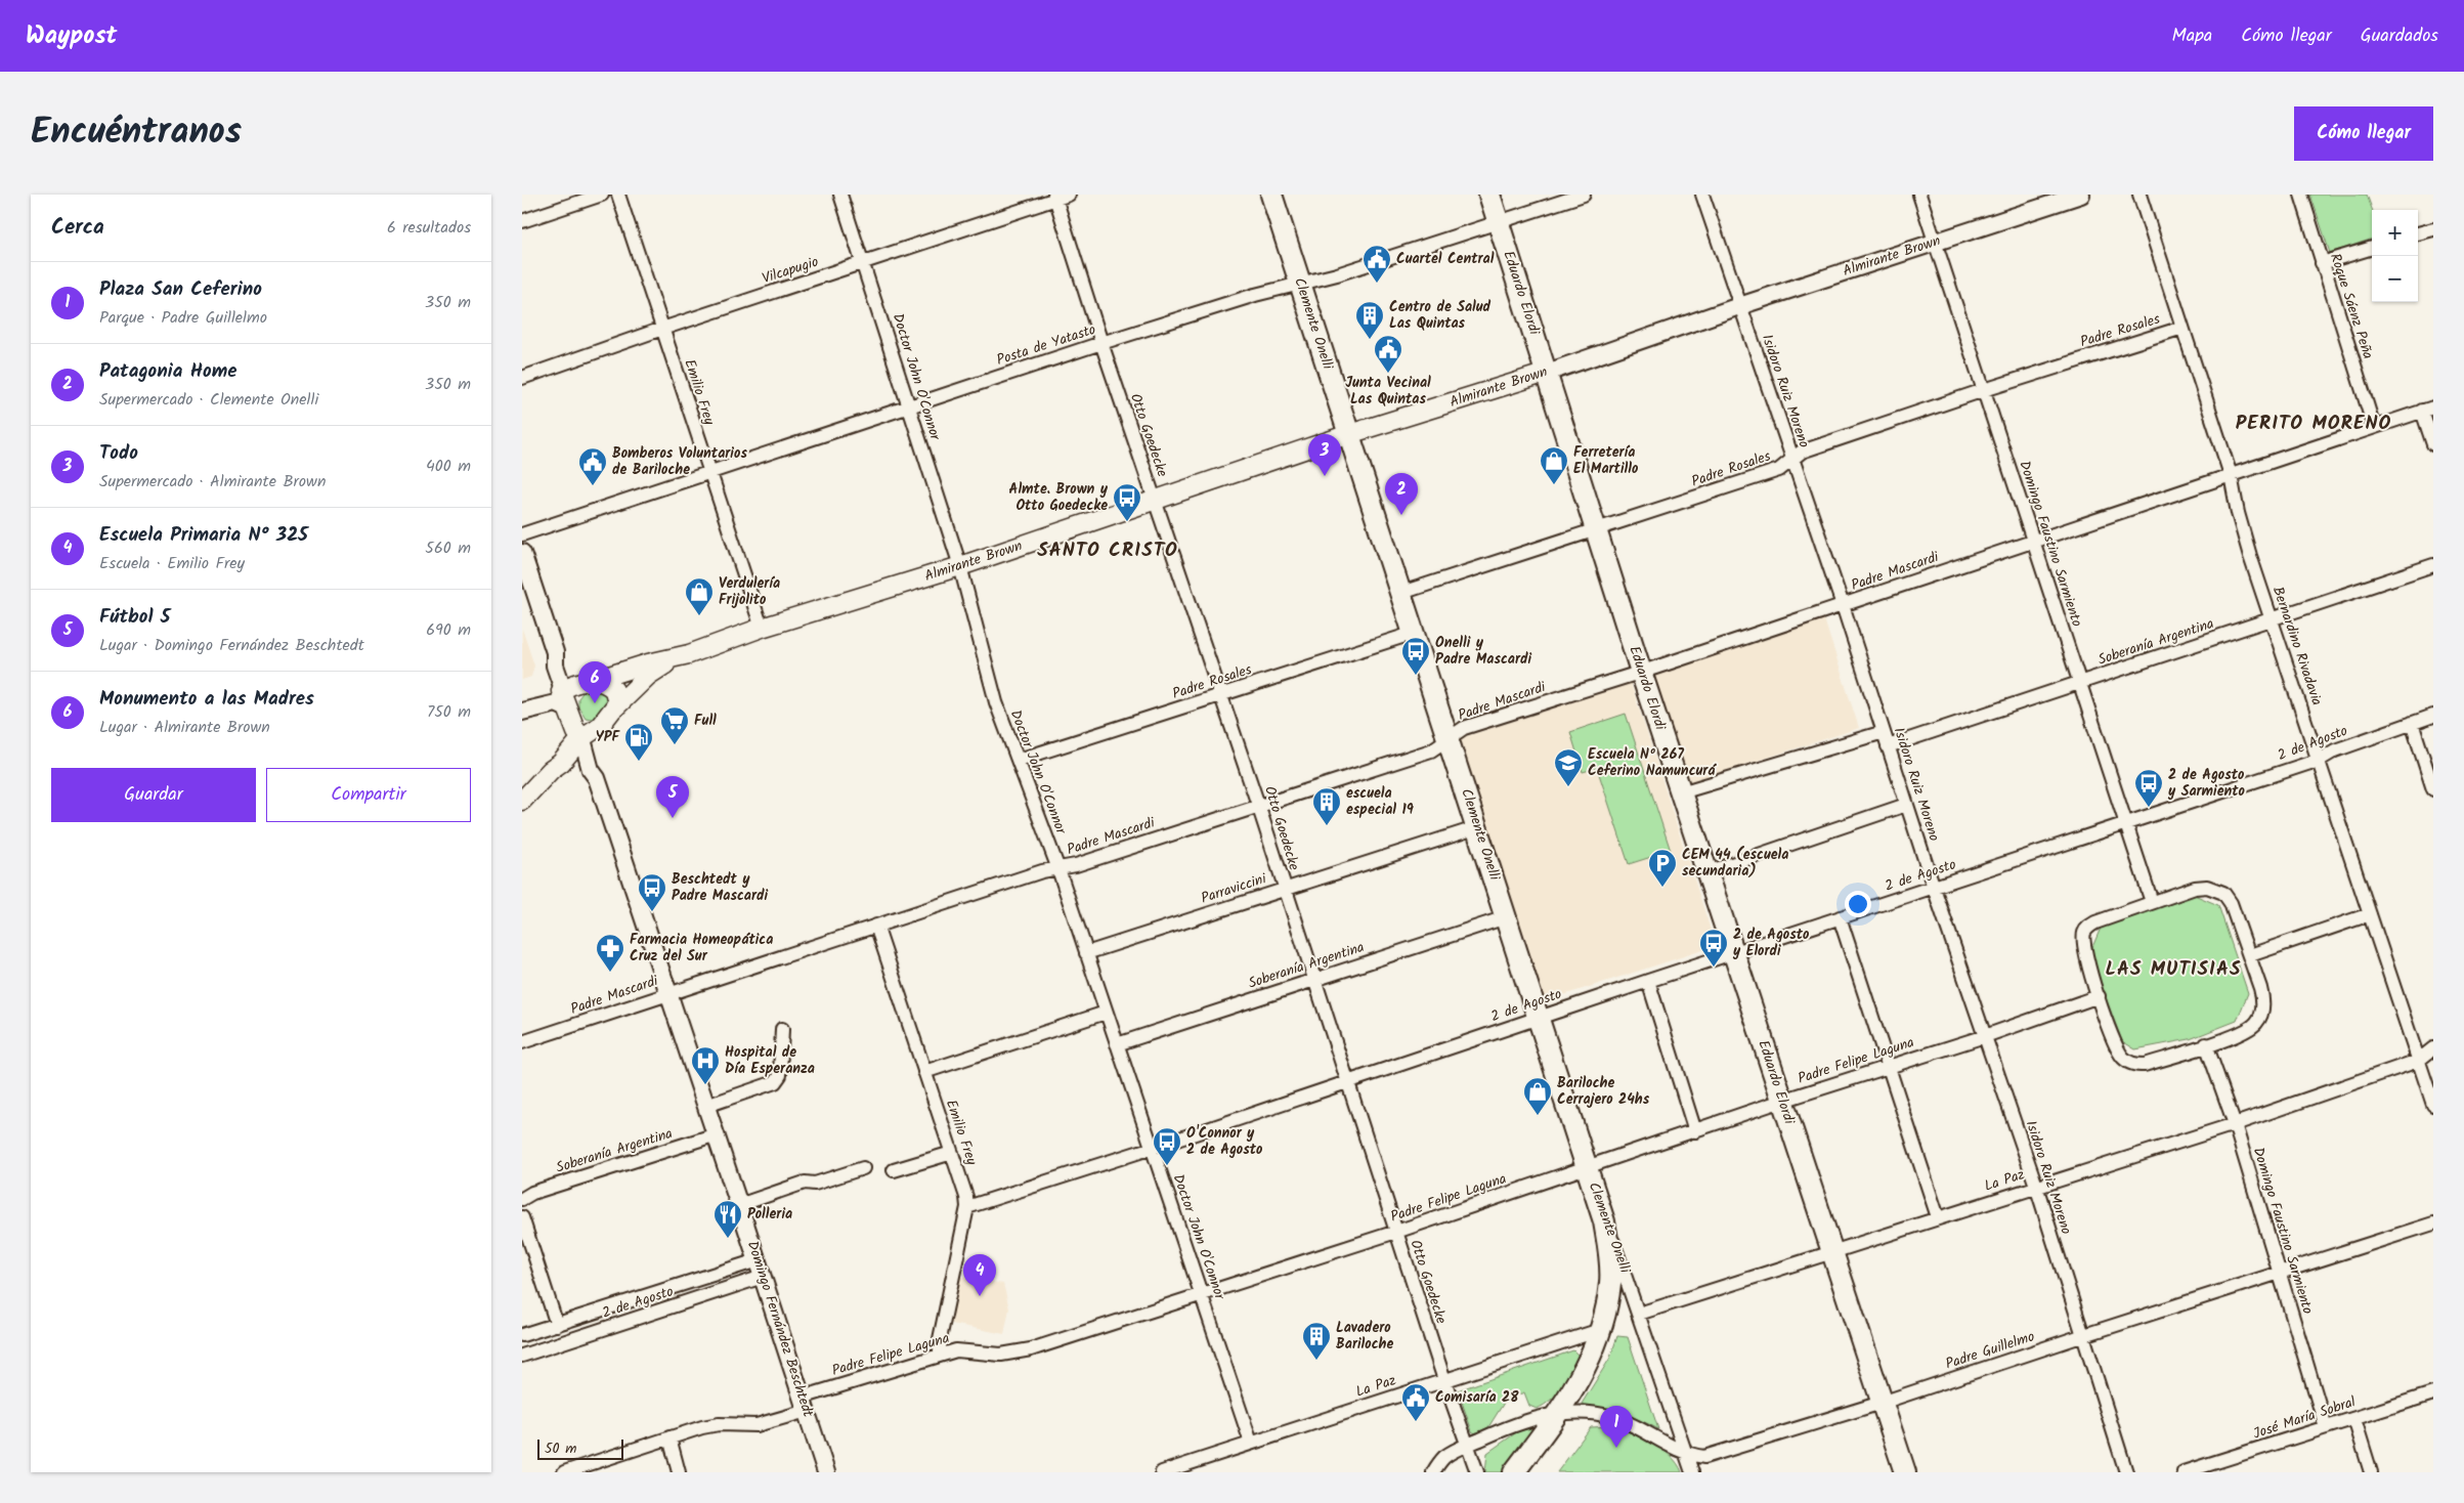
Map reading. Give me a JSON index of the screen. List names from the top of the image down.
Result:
{
  "streets": {
    "main road": ["Almirante Brown", "Eduardo Elordi", "Clemente Onelli"],
    "street": [
      "Vilcapugio",
      "Roque Sáenz Peña",
      "Padre Rosales",
      "Posta de Yatasto",
      "Doctor John O'Connor",
      "Isidoro Ruiz Moreno",
      "Emilio Frey",
      "Otto Goedecke",
      "Domingo Faustino Sarmiento",
      "Padre Mascardi",
      "Soberanía Argentina",
      "Bernardino Rivadavia",
      "2 de Agosto",
      "Parraviccini",
      "Padre Felipe Laguna",
      "La Paz",
      "Domingo Fernández Beschtedt",
      "Padre Guillelmo",
      "José María Sobral"
    ]
  },
  "crossings": [
    ["Almirante Brown", "Eduardo Elordi"],
    ["Almirante Brown", "Clemente Onelli"],
    ["Almirante Brown", "Doctor John O'Connor"],
    ["Almirante Brown", "Isidoro Ruiz Moreno"],
    ["Almirante Brown", "Emilio Frey"],
    ["Almirante Brown", "Otto Goedecke"],
    ["Almirante Brown", "Domingo Faustino Sarmiento"],
    ["Almirante Brown", "Domingo Fernández Beschtedt"],
    ["Vilcapugio", "Doctor John O'Connor"],
    ["Vilcapugio", "Emilio Frey"],
    ["Vilcapugio", "Otto Goedecke"],
    ["Eduardo Elordi", "Padre Rosales"],
    ["Eduardo Elordi", "Posta de Yatasto"],
    ["Eduardo Elordi", "Padre Mascardi"],
    ["Eduardo Elordi", "2 de Agosto"],
    ["Eduardo Elordi", "Padre Felipe Laguna"],
    ["Eduardo Elordi", "La Paz"],
    ["Eduardo Elordi", "Padre Guillelmo"],
    ["Roque Sáenz Peña", "Padre Mascardi"],
    ["Clemente Onelli", "Padre Rosales"],
    ["Clemente Onelli", "Posta de Yatasto"],
    ["Clemente Onelli", "Padre Mascardi"],
    ["Clemente Onelli", "Soberanía Argentina"],
    ["Clemente Onelli", "2 de Agosto"],
    ["Clemente Onelli", "Parraviccini"],
    ["Clemente Onelli", "Padre Felipe Laguna"],
    ["Clemente Onelli", "La Paz"],
    ["Clemente Onelli", "Padre Guillelmo"],
    ["Padre Rosales", "Doctor John O'Connor"],
    ["Padre Rosales", "Isidoro Ruiz Moreno"],
    ["Padre Rosales", "Otto Goedecke"],
    ["Padre Rosales", "Domingo Faustino Sarmiento"],
    ["Padre Rosales", "Bernardino Rivadavia"],
    ["Posta de Yatasto", "Doctor John O'Connor"],
    ["Posta de Yatasto", "Emilio Frey"],
    ["Posta de Yatasto", "Otto Goedecke"],
    ["Doctor John O'Connor", "Padre Mascardi"],
    ["Doctor John O'Connor", "Soberanía Argentina"],
    ["Doctor John O'Connor", "2 de Agosto"],
    ["Doctor John O'Connor", "Parraviccini"],
    ["Doctor John O'Connor", "Padre Felipe Laguna"],
    ["Doctor John O'Connor", "La Paz"],
    ["Isidoro Ruiz Moreno", "Padre Mascardi"],
    ["Isidoro Ruiz Moreno", "Soberanía Argentina"],
    ["Isidoro Ruiz Moreno", "2 de Agosto"],
    ["Isidoro Ruiz Moreno", "Padre Felipe Laguna"],
    ["Isidoro Ruiz Moreno", "La Paz"],
    ["Isidoro Ruiz Moreno", "Padre Guillelmo"],
    ["Emilio Frey", "Padre Mascardi"],
    ["Emilio Frey", "2 de Agosto"],
    ["Emilio Frey", "Padre Felipe Laguna"],
    ["Otto Goedecke", "Padre Mascardi"],
    ["Otto Goedecke", "Soberanía Argentina"],
    ["Otto Goedecke", "2 de Agosto"],
    ["Otto Goedecke", "Parraviccini"],
    ["Otto Goedecke", "Padre Felipe Laguna"],
    ["Otto Goedecke", "La Paz"],
    ["Otto Goedecke", "Padre Guillelmo"],
    ["Domingo Faustino Sarmiento", "Padre Mascardi"],
    ["Domingo Faustino Sarmiento", "Soberanía Argentina"],
    ["Domingo Faustino Sarmiento", "2 de Agosto"],
    ["Domingo Faustino Sarmiento", "Padre Felipe Laguna"],
    ["Domingo Faustino Sarmiento", "La Paz"],
    ["Domingo Faustino Sarmiento", "Padre Guillelmo"],
    ["Domingo Faustino Sarmiento", "José María Sobral"],
    ["Padre Mascardi", "Bernardino Rivadavia"],
    ["Padre Mascardi", "Domingo Fernández Beschtedt"],
    ["Soberanía Argentina", "Bernardino Rivadavia"],
    ["Soberanía Argentina", "Domingo Fernández Beschtedt"],
    ["Bernardino Rivadavia", "2 de Agosto"],
    ["Bernardino Rivadavia", "La Paz"],
    ["2 de Agosto", "Domingo Fernández Beschtedt"],
    ["Padre Felipe Laguna", "Domingo Fernández Beschtedt"]
  ],
  "districts": ["PERITO MORENO", "SANTO CRISTO", "LAS MUTISIAS"],
  "places": {
    "public building": [
      "Cuartel Central",
      "Junta Vecinal Las Quintas",
      "Bomberos Voluntarios de Bariloche",
      "Comisaría 28"
    ],
    "building": ["Centro de Salud Las Quintas", "escuela especial 19", "Lavadero Bariloche"],
    "shop": ["Ferretería El Martillo", "Verdulería Frijolito", "Bariloche Cerrajero 24hs"],
    "bus stop": [
      "Almte. Brown y Otto Goedecke",
      "Onelli y Padre Mascardi",
      "2 de Agosto y Sarmiento",
      "Beschtedt y Padre Mascardi",
      "2 de Agosto y Elordi",
      "O'Connor y 2 de Agosto"
    ],
    "supermarket": ["Full"],
    "fuel station": ["YPF"],
    "school or university": ["Escuela Nº 267 Ceferino Namuncurá"],
    "parking": ["CEM 44 (escuela secundaria)"],
    "pharmacy": ["Farmacia Homeopática Cruz del Sur"],
    "hospital": ["Hospital de Día Esperanza"],
    "restaurant": ["Polleria"]
  },
  "scale_bar": "50 m",
  "page": {
    "header": "Waypost",
    "nav": ["Mapa", "Cómo llegar", "Guardados"],
    "title": "Encuéntranos",
    "buttons": [
      "Cómo llegar",
      ["Guardar", "Compartir"]
    ],
    "heading": ["Cerca", "6 resultados"],
    "map_buttons": ["+", "−"],
    "list": [
      {
        "mark": "1",
        "name": "Plaza San Ceferino",
        "note": "Parque · Padre Guillelmo",
        "value": "350 m"
      },
      {
        "mark": "2",
        "name": "Patagonia Home",
        "note": "Supermercado · Clemente Onelli",
        "value": "350 m"
      },
      {
        "mark": "3",
        "name": "Todo",
        "note": "Supermercado · Almirante Brown",
        "value": "400 m"
      },
      {
        "mark": "4",
        "name": "Escuela Primaria N° 325",
        "note": "Escuela · Emilio Frey",
        "value": "560 m"
      },
      {
        "mark": "5",
        "name": "Fútbol 5",
        "note": "Lugar · Domingo Fernández Beschtedt",
        "value": "690 m"
      },
      {
        "mark": "6",
        "name": "Monumento a las Madres",
        "note": "Lugar · Almirante Brown",
        "value": "750 m"
      }
    ],
    "pins": [
      "3",
      "2",
      "6",
      "5",
      "4",
      "1"
    ],
    "scale": "50 m"
  }
}
